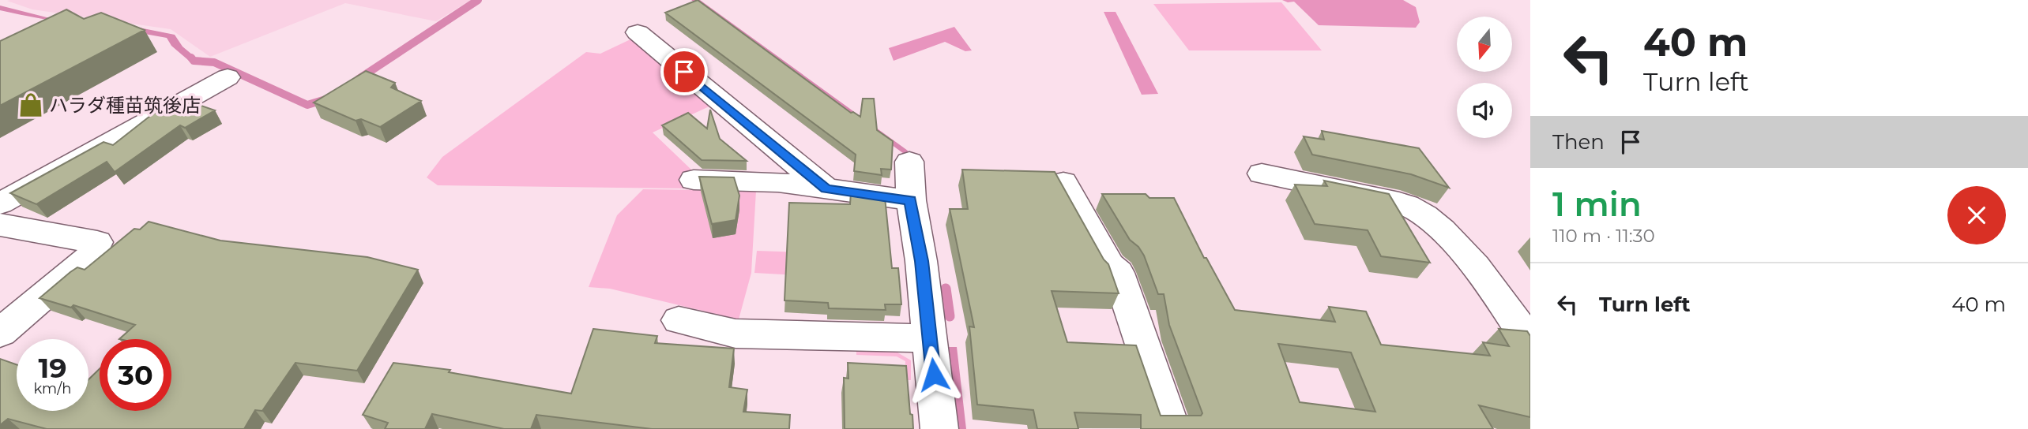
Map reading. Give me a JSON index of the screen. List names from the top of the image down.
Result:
{
  "places": {
    "shop": ["ハラダ種苗筑後店"]
  },
  "north": "bottom",
  "page": {
    "turn": ["40 m", "Turn left"],
    "then": "Then",
    "heading": ["1 min", "110 m · 11:30"],
    "list": [
      {
        "name": "Turn left",
        "value": "40 m"
      }
    ],
    "speed": "19 km/h",
    "limit": "30"
  }
}
